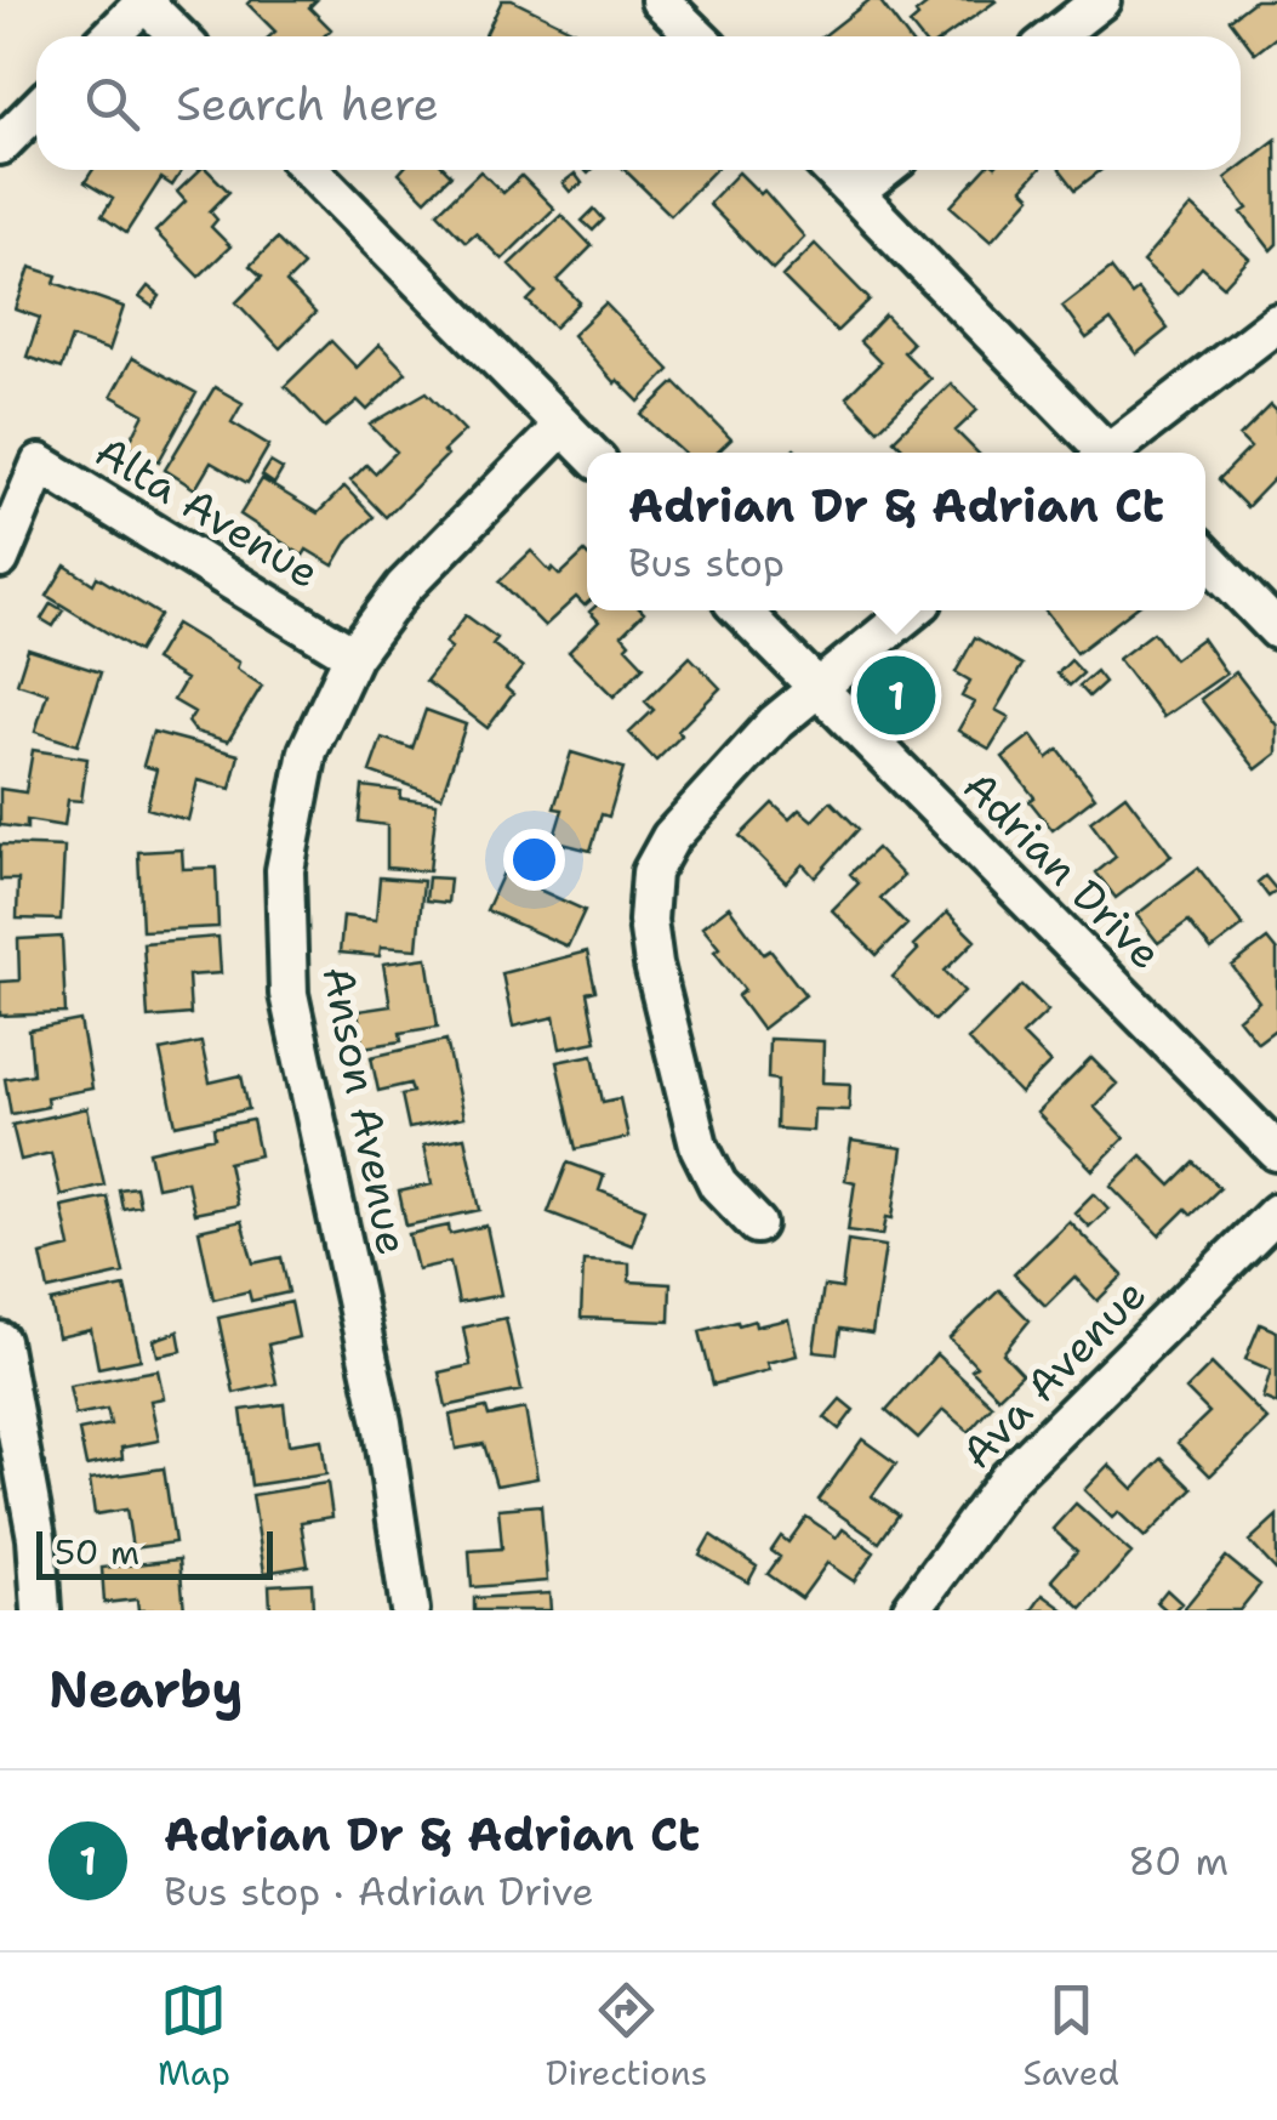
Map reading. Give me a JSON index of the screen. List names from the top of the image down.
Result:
{
  "streets": {
    "street": [
      "Alta Avenue",
      "Adrian Drive",
      "Anson Avenue",
      "Ava Avenue"
    ]
  },
  "crossings": [
    ["Alta Avenue", "Anson Avenue"]
  ],
  "scale_bar": "50 m",
  "page": {
    "search": "Search here",
    "popup": ["Adrian Dr & Adrian Ct", "Bus stop"],
    "pins": "1",
    "scale": "50 m",
    "heading": "Nearby",
    "list": [
      {
        "mark": "1",
        "name": "Adrian Dr & Adrian Ct",
        "note": "Bus stop · Adrian Drive",
        "value": "80 m"
      }
    ],
    "nav": ["Map", "Directions", "Saved"]
  }
}
